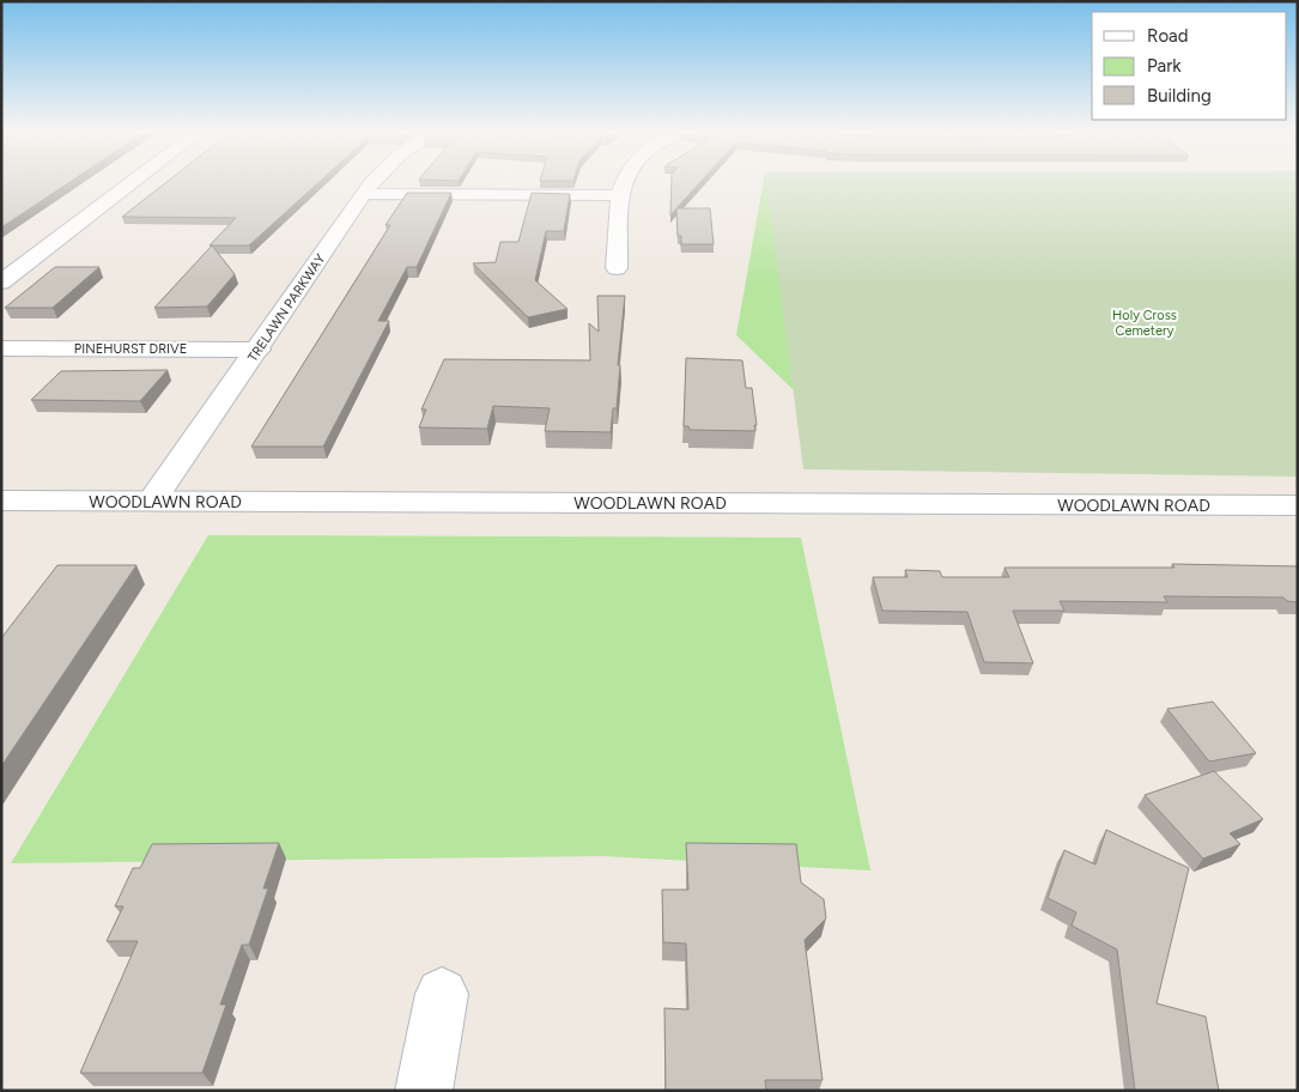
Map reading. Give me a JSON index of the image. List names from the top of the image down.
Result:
{
  "streets": {
    "street": ["TRELAWN PARKWAY", "PINEHURST DRIVE", "WOODLAWN ROAD"]
  },
  "crossings": [
    ["TRELAWN PARKWAY", "PINEHURST DRIVE"],
    ["TRELAWN PARKWAY", "WOODLAWN ROAD"]
  ],
  "parks": ["Holy Cross Cemetery"],
  "legend": ["Road", "Park", "Building"]
}
